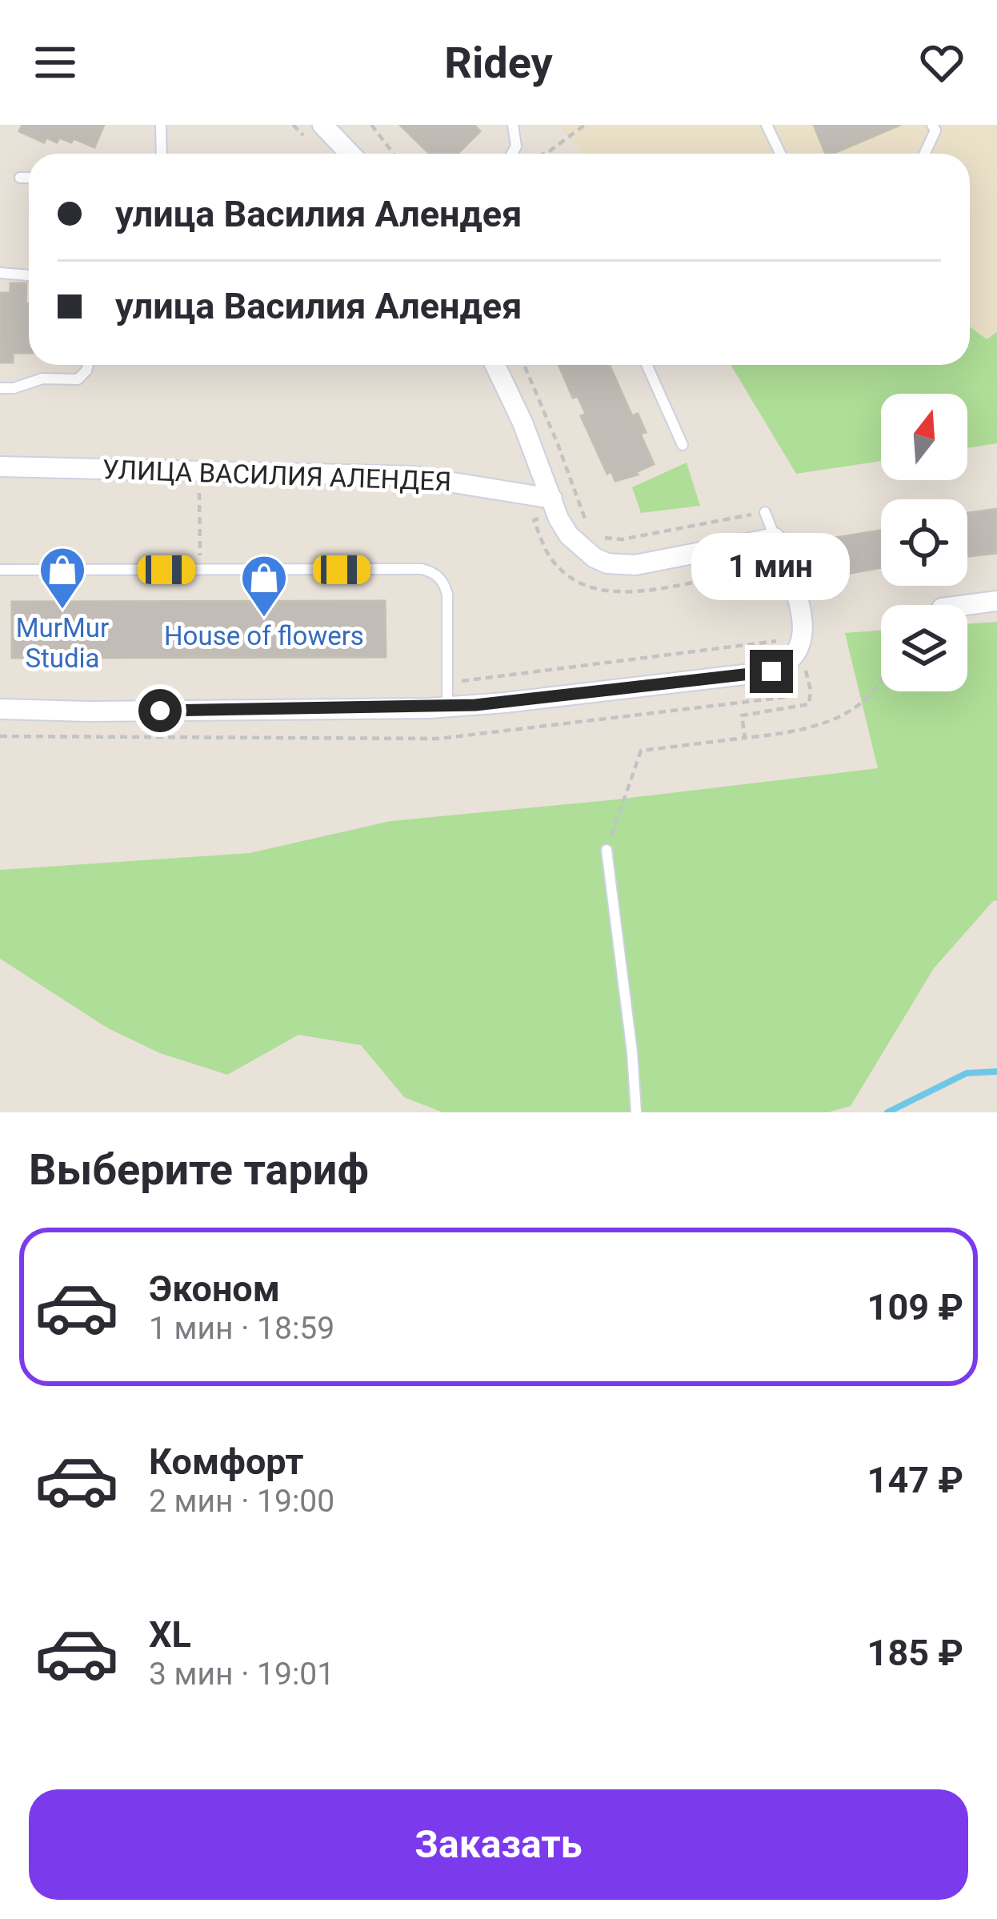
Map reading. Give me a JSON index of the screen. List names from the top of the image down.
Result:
{
  "streets": {
    "street": ["УЛИЦА ВАСИЛИЯ АЛЕНДЕЯ"]
  },
  "places": {
    "shop": ["MurMur Studia", "House of flowers"]
  },
  "north": "top",
  "page": {
    "header": "Ridey",
    "banner": ["улица Василия Алендея", "улица Василия Алендея"],
    "bubble": "1 мин",
    "heading": "Выберите тариф",
    "list": [
      {
        "name": "Эконом",
        "note": "1 мин · 18:59",
        "value": "109 ₽"
      },
      {
        "name": "Комфорт",
        "note": "2 мин · 19:00",
        "value": "147 ₽"
      },
      {
        "name": "XL",
        "note": "3 мин · 19:01",
        "value": "185 ₽"
      }
    ],
    "buttons": "Заказать"
  }
}
